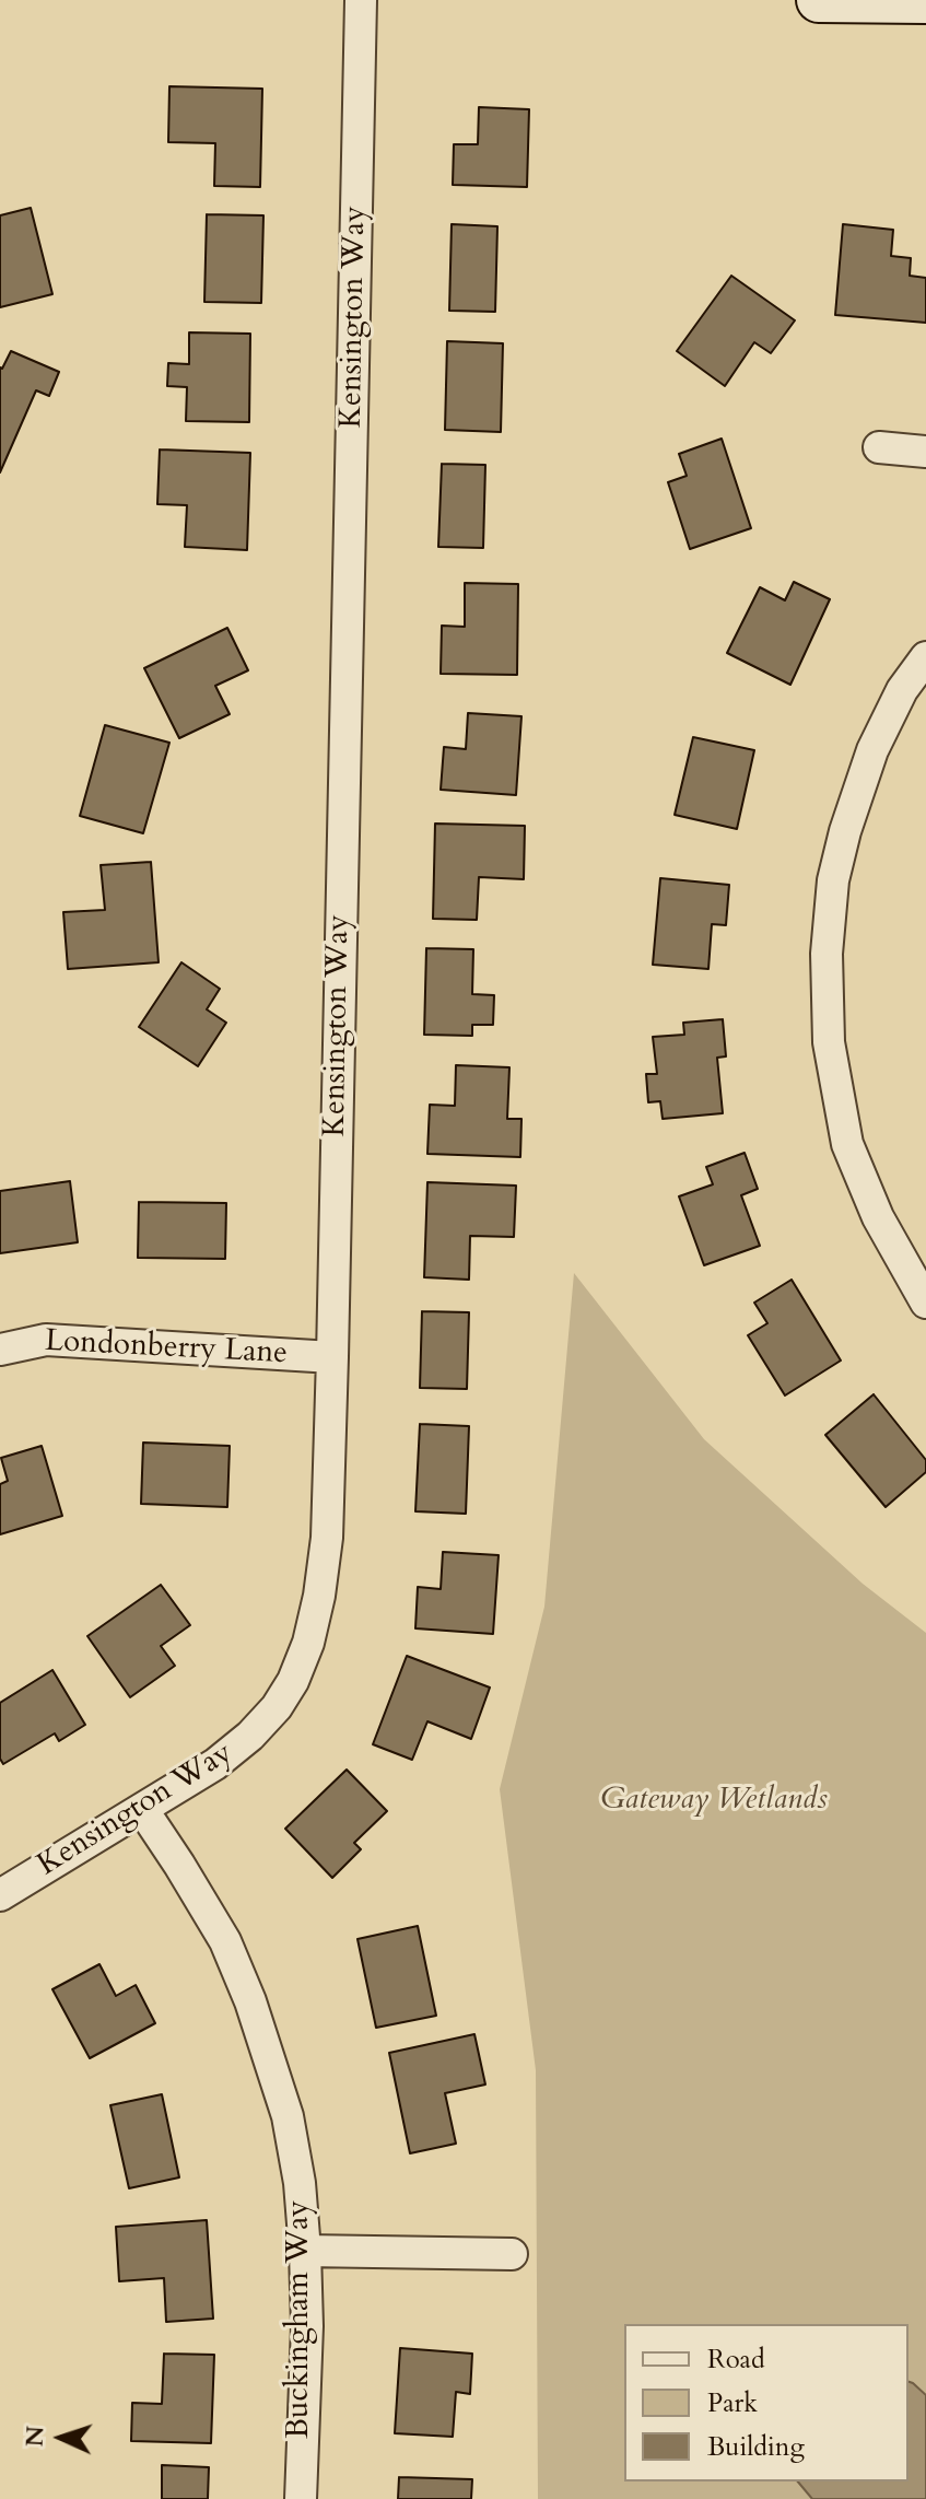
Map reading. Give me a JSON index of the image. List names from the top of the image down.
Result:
{
  "streets": {
    "street": ["Kensington Way", "Londonberry Lane", "Buckingham Way"]
  },
  "crossings": [
    ["Kensington Way", "Londonberry Lane"],
    ["Kensington Way", "Buckingham Way"]
  ],
  "parks": ["Gateway Wetlands"],
  "legend": ["Road", "Park", "Building"],
  "north": "left"
}
